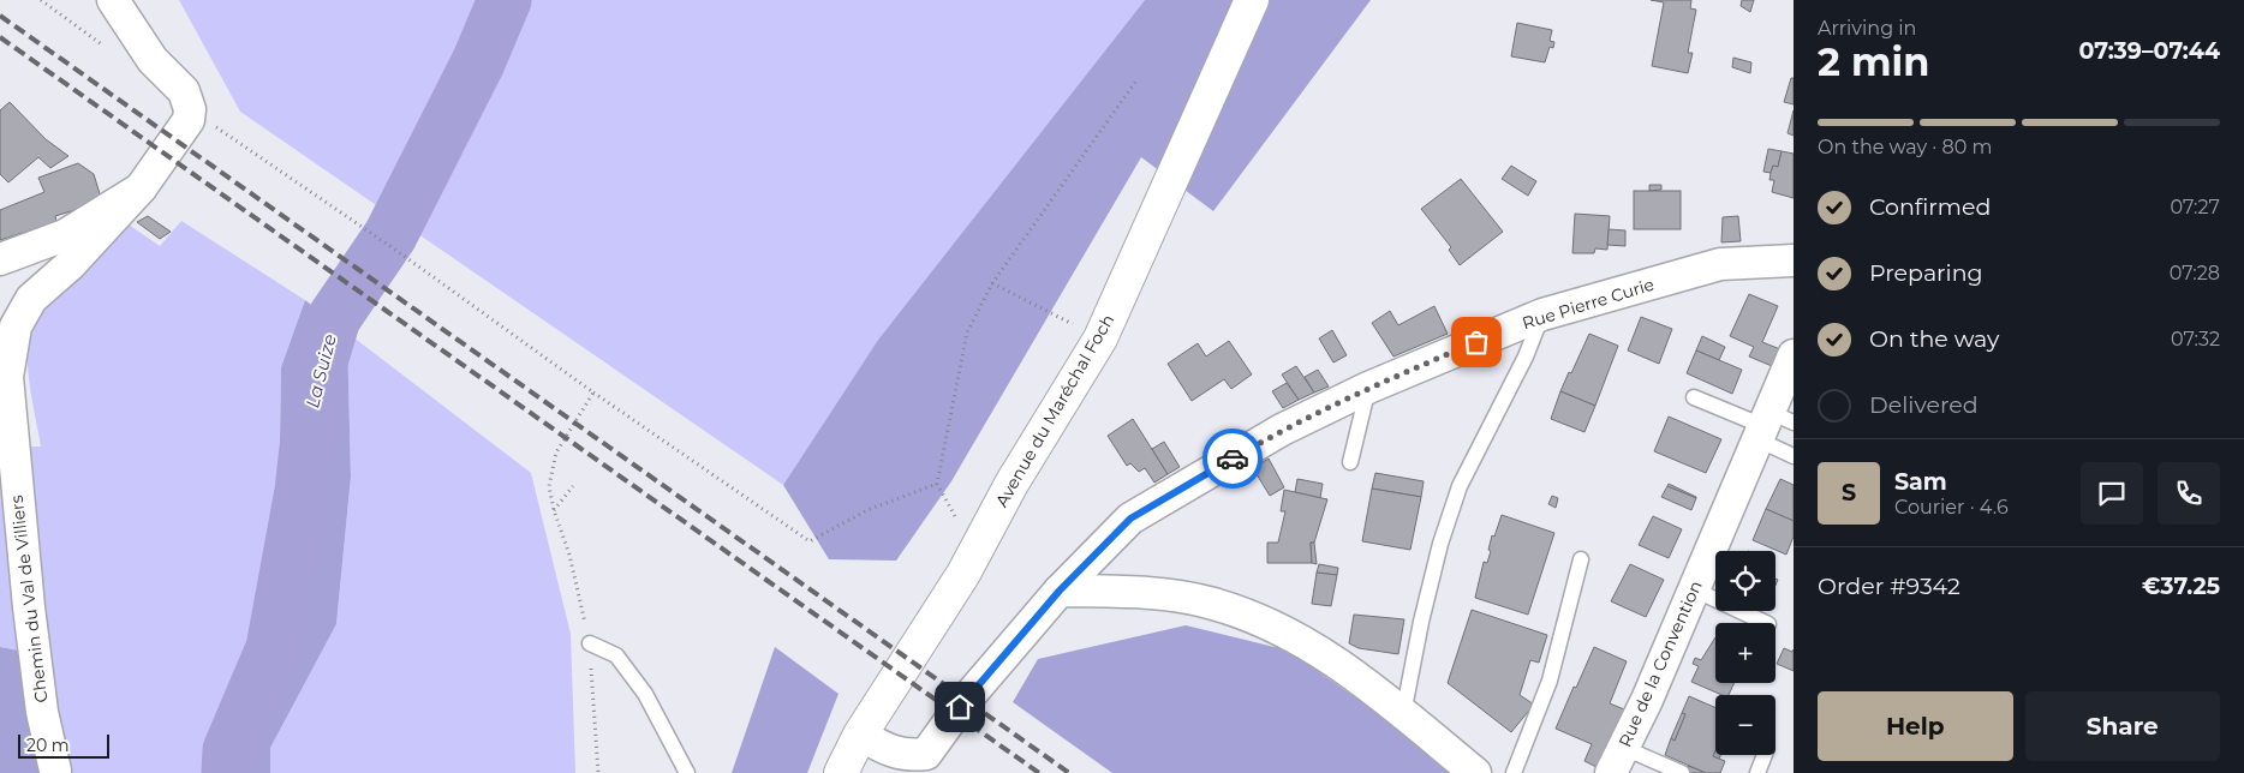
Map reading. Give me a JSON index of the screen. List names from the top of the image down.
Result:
{
  "streets": {
    "main road": ["Avenue du Maréchal Foch"],
    "street": ["Rue Pierre Curie", "Chemin du Val de Villiers", "Rue de la Convention"]
  },
  "water": ["La Suize"],
  "scale_bar": "20 m",
  "page": {
    "heading": ["2 min", "Arriving in", "07:39–07:44"],
    "panel": [
      "Sam",
      "Courier · 4.6",
      "Order #9342",
      "€37.25"
    ],
    "bar": "On the way · 80 m",
    "list": [
      ["Confirmed", "07:27"],
      ["Preparing", "07:28"],
      ["On the way", "07:32"],
      "Delivered"
    ],
    "round": "S",
    "map_buttons": ["+", "−"],
    "buttons": ["Help", "Share"],
    "scale": "20 m"
  }
}
